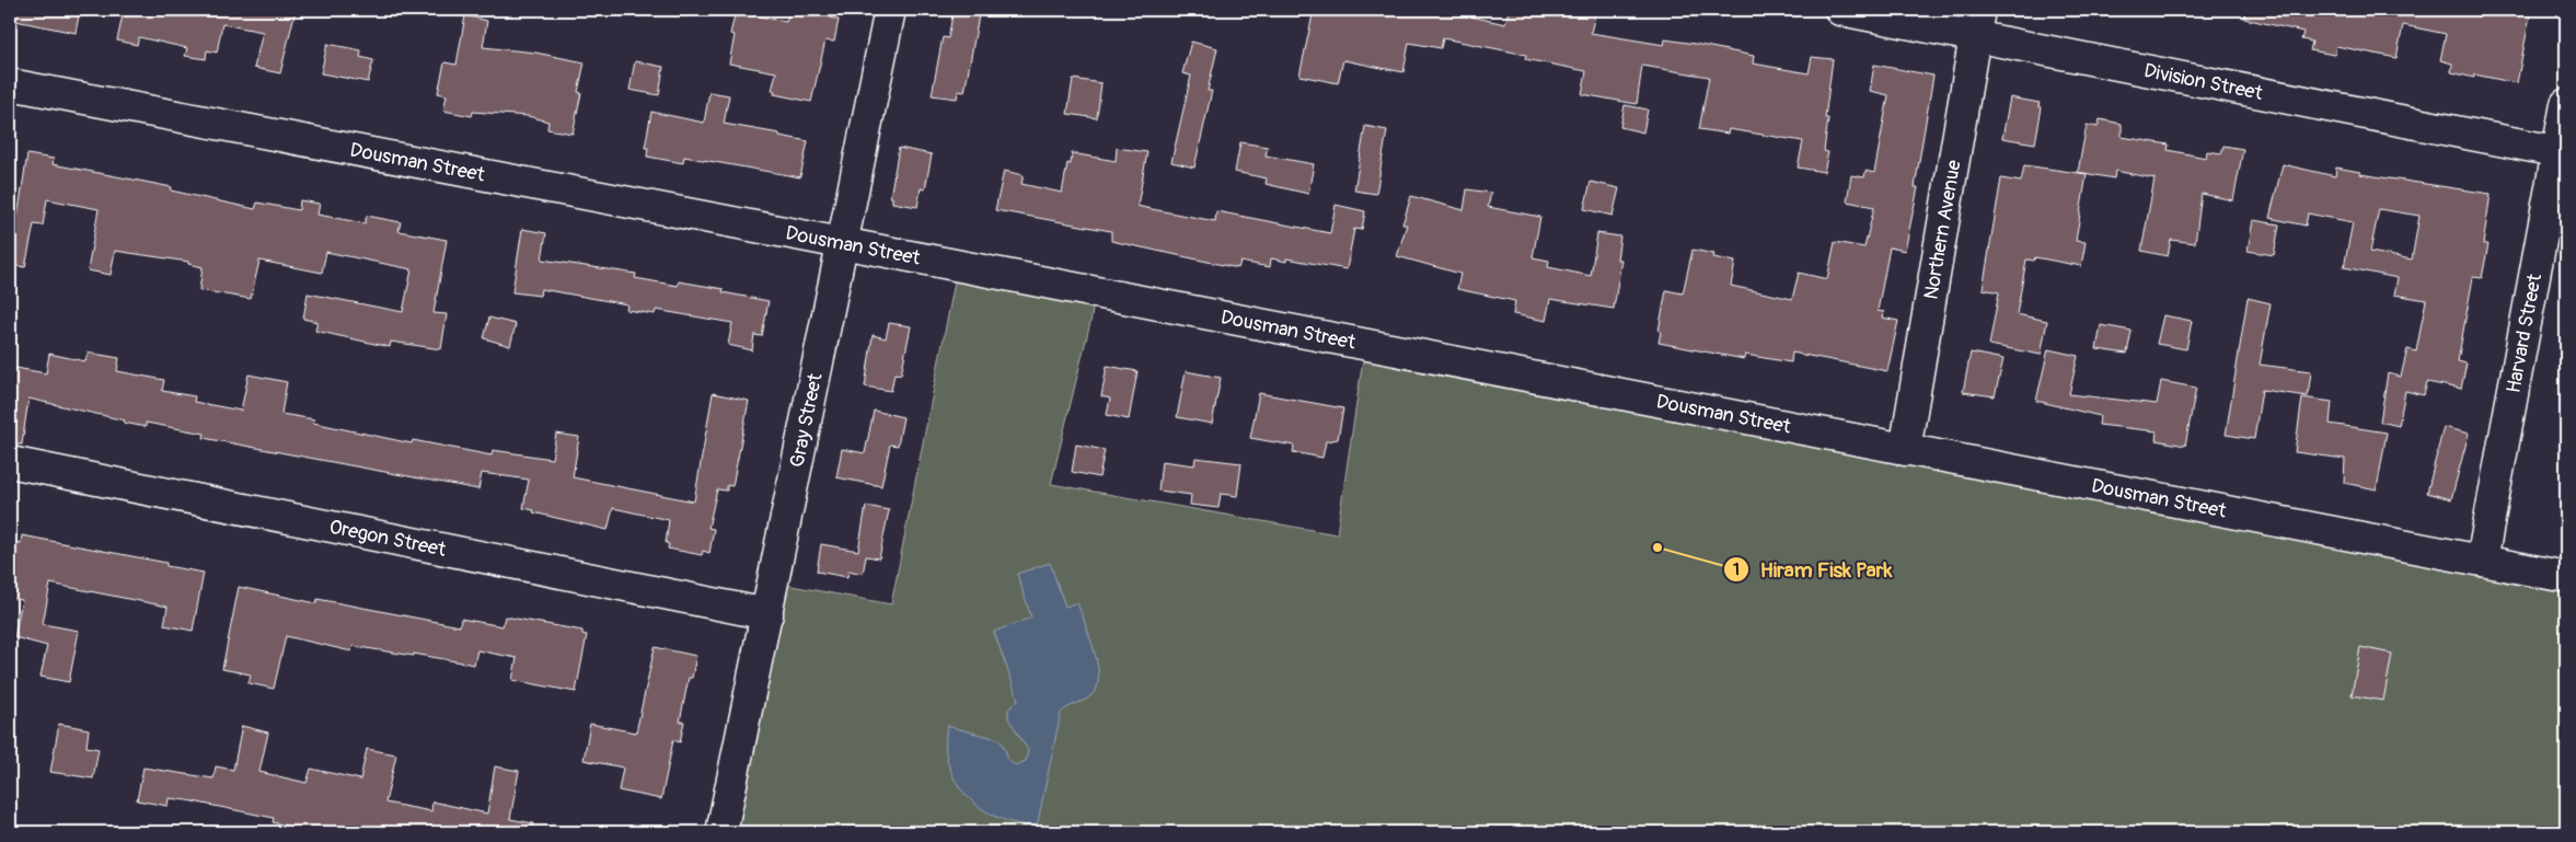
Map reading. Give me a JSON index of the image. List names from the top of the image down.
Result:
{
  "streets": {
    "street": [
      "Division Street",
      "Dousman Street",
      "Northern Avenue",
      "Harvard Street",
      "Gray Street",
      "Oregon Street"
    ]
  },
  "crossings": [
    ["Division Street", "Northern Avenue"],
    ["Division Street", "Harvard Street"],
    ["Dousman Street", "Northern Avenue"],
    ["Dousman Street", "Harvard Street"],
    ["Dousman Street", "Gray Street"],
    ["Gray Street", "Oregon Street"]
  ],
  "places": ["Hiram Fisk Park"]
}
